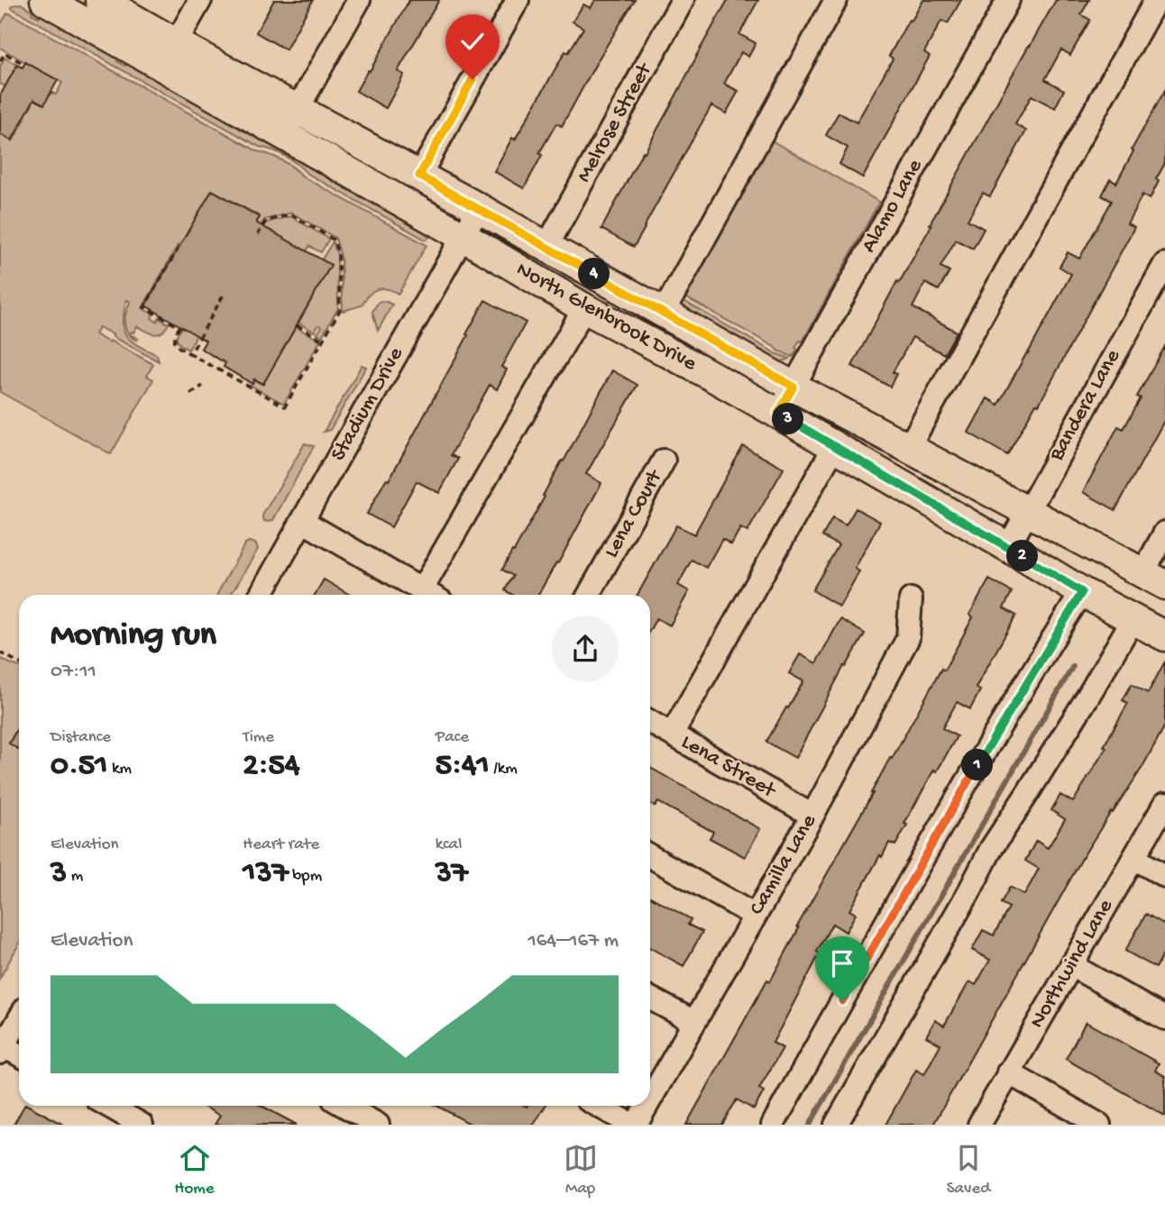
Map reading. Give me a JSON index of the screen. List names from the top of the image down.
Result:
{
  "streets": {
    "main road": ["North Glenbrook Drive"],
    "street": [
      "Melrose Street",
      "Alamo Lane",
      "Stadium Drive",
      "Bandera Lane",
      "Lena Court",
      "Lena Street",
      "Camilla Lane",
      "Northwind Lane"
    ]
  },
  "crossings": [
    ["Melrose Street", "North Glenbrook Drive"],
    ["Alamo Lane", "North Glenbrook Drive"],
    ["North Glenbrook Drive", "Stadium Drive"],
    ["North Glenbrook Drive", "Bandera Lane"],
    ["Lena Street", "Camilla Lane"]
  ],
  "page": {
    "pins": [
      "4",
      "3",
      "2",
      "1"
    ],
    "heading": ["Morning run", "07:11"],
    "stats": [
      ["Distance", "0.51 km"],
      ["Time", "2:54"],
      ["Pace", "5:41 /km"],
      ["Elevation", "3 m"],
      ["Heart rate", "137 bpm"],
      ["kcal", "37"]
    ],
    "chart": ["Elevation", "164–167 m"],
    "tabs": ["Home", "Map", "Saved"]
  }
}
